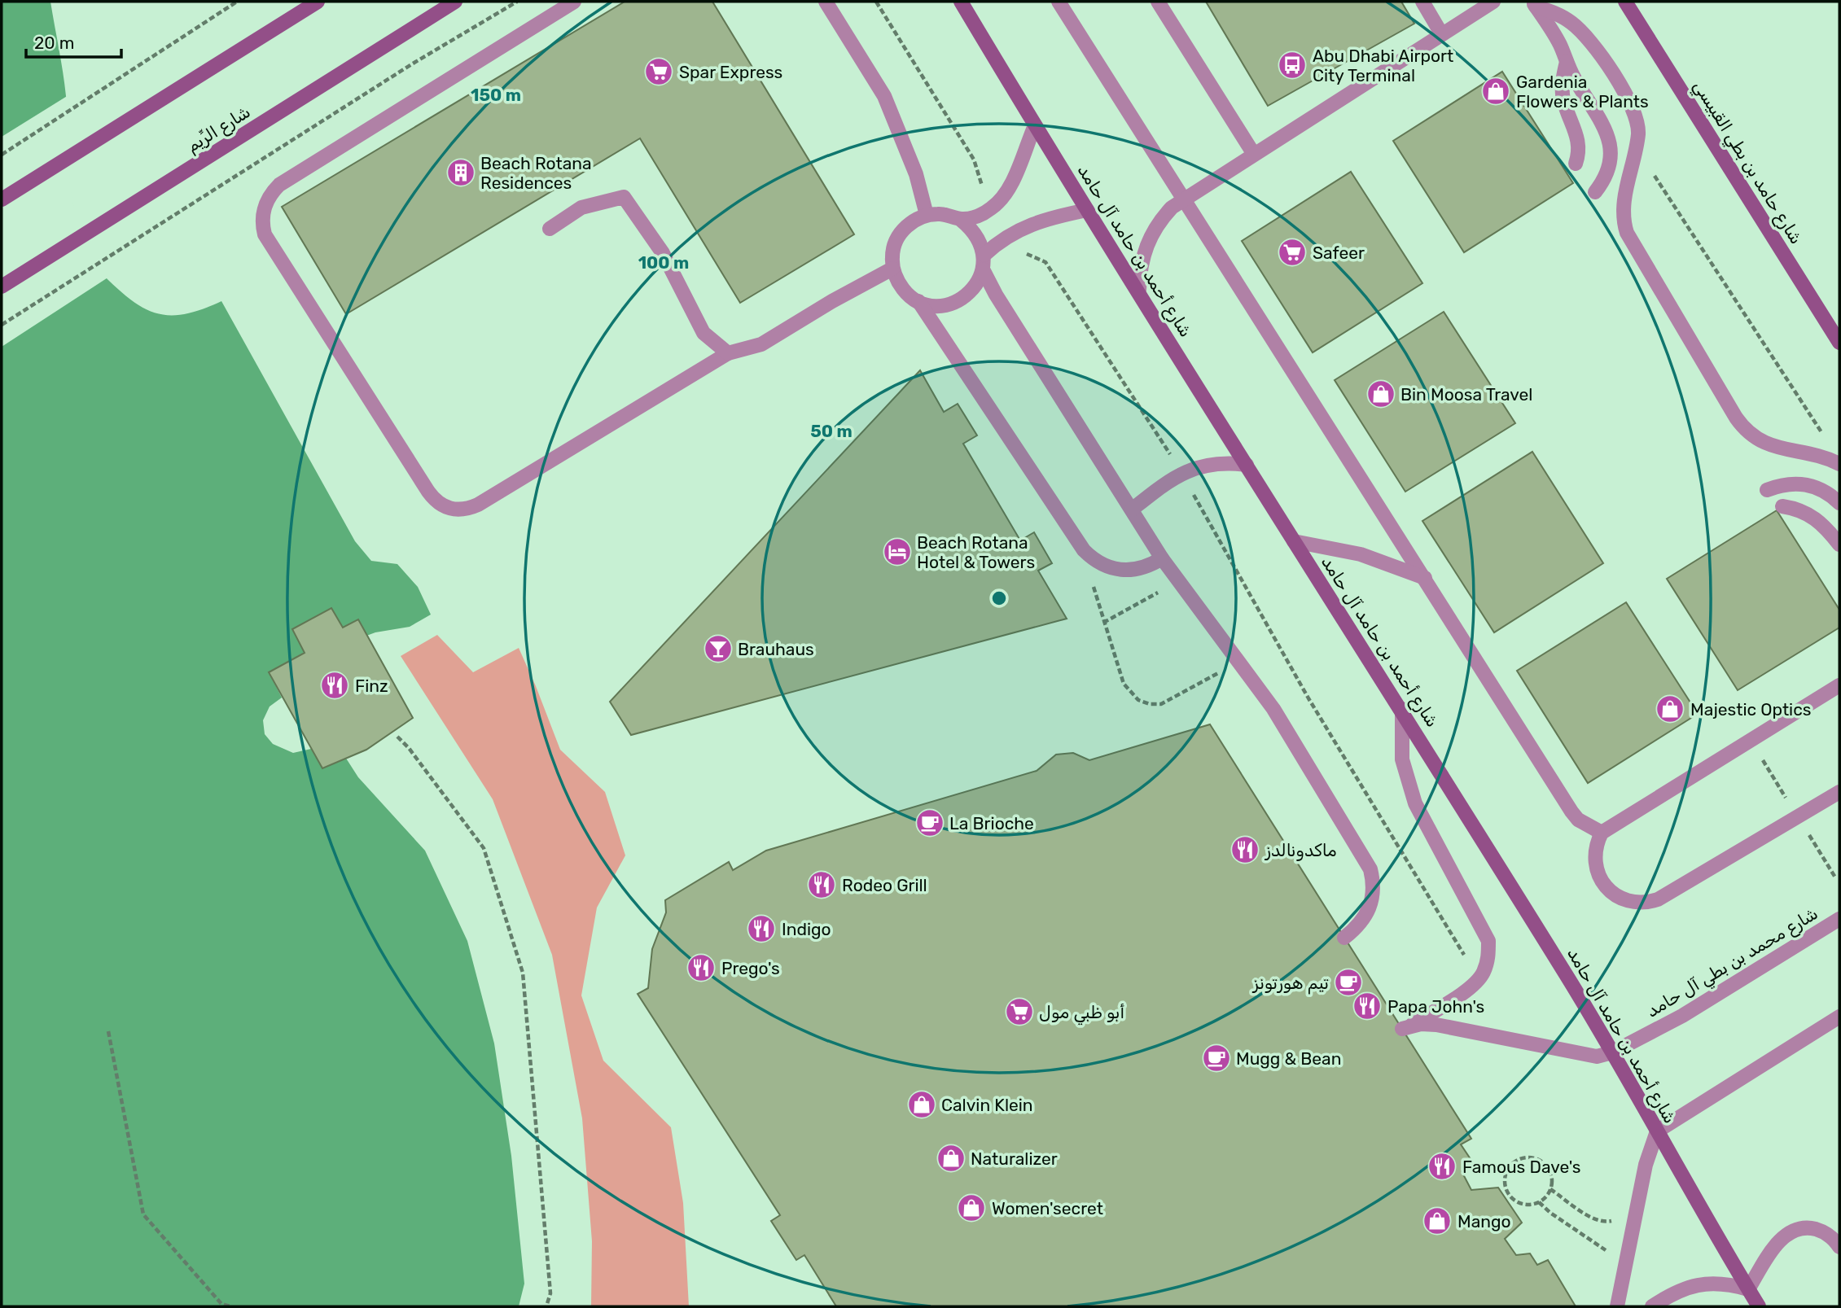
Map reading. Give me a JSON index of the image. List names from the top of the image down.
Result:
{
  "streets": {
    "main road": ["شارع الرِّيم", "شارع حامد بن بطي القبيسي", "شارع أحمد بن حامد آل حامد"],
    "street": ["شارع محمد بن بطي آل حامد"]
  },
  "crossings": [
    ["شارع أحمد بن حامد آل حامد", "شارع محمد بن بطي آل حامد"]
  ],
  "places": {
    "bus stop": ["Abu Dhabi Airport City Terminal"],
    "supermarket": ["Spar Express", "Safeer", "أبو ظبي مول"],
    "shop": [
      "Gardenia Flowers & Plants",
      "Bin Moosa Travel",
      "Majestic Optics",
      "Calvin Klein",
      "Naturalizer",
      "Women'secret",
      "Mango"
    ],
    "building": ["Beach Rotana Residences"],
    "hotel": ["Beach Rotana Hotel & Towers"],
    "bar": ["Brauhaus"],
    "restaurant": [
      "Finz",
      "ماكدونالدز",
      "Rodeo Grill",
      "Indigo",
      "Prego's",
      "Papa John's",
      "Famous Dave's"
    ],
    "cafe": ["La Brioche", "تيم هورتونز", "Mugg & Bean"]
  },
  "scale_bar": "20 m",
  "rings": ["150 m", "100 m", "50 m"]
}
